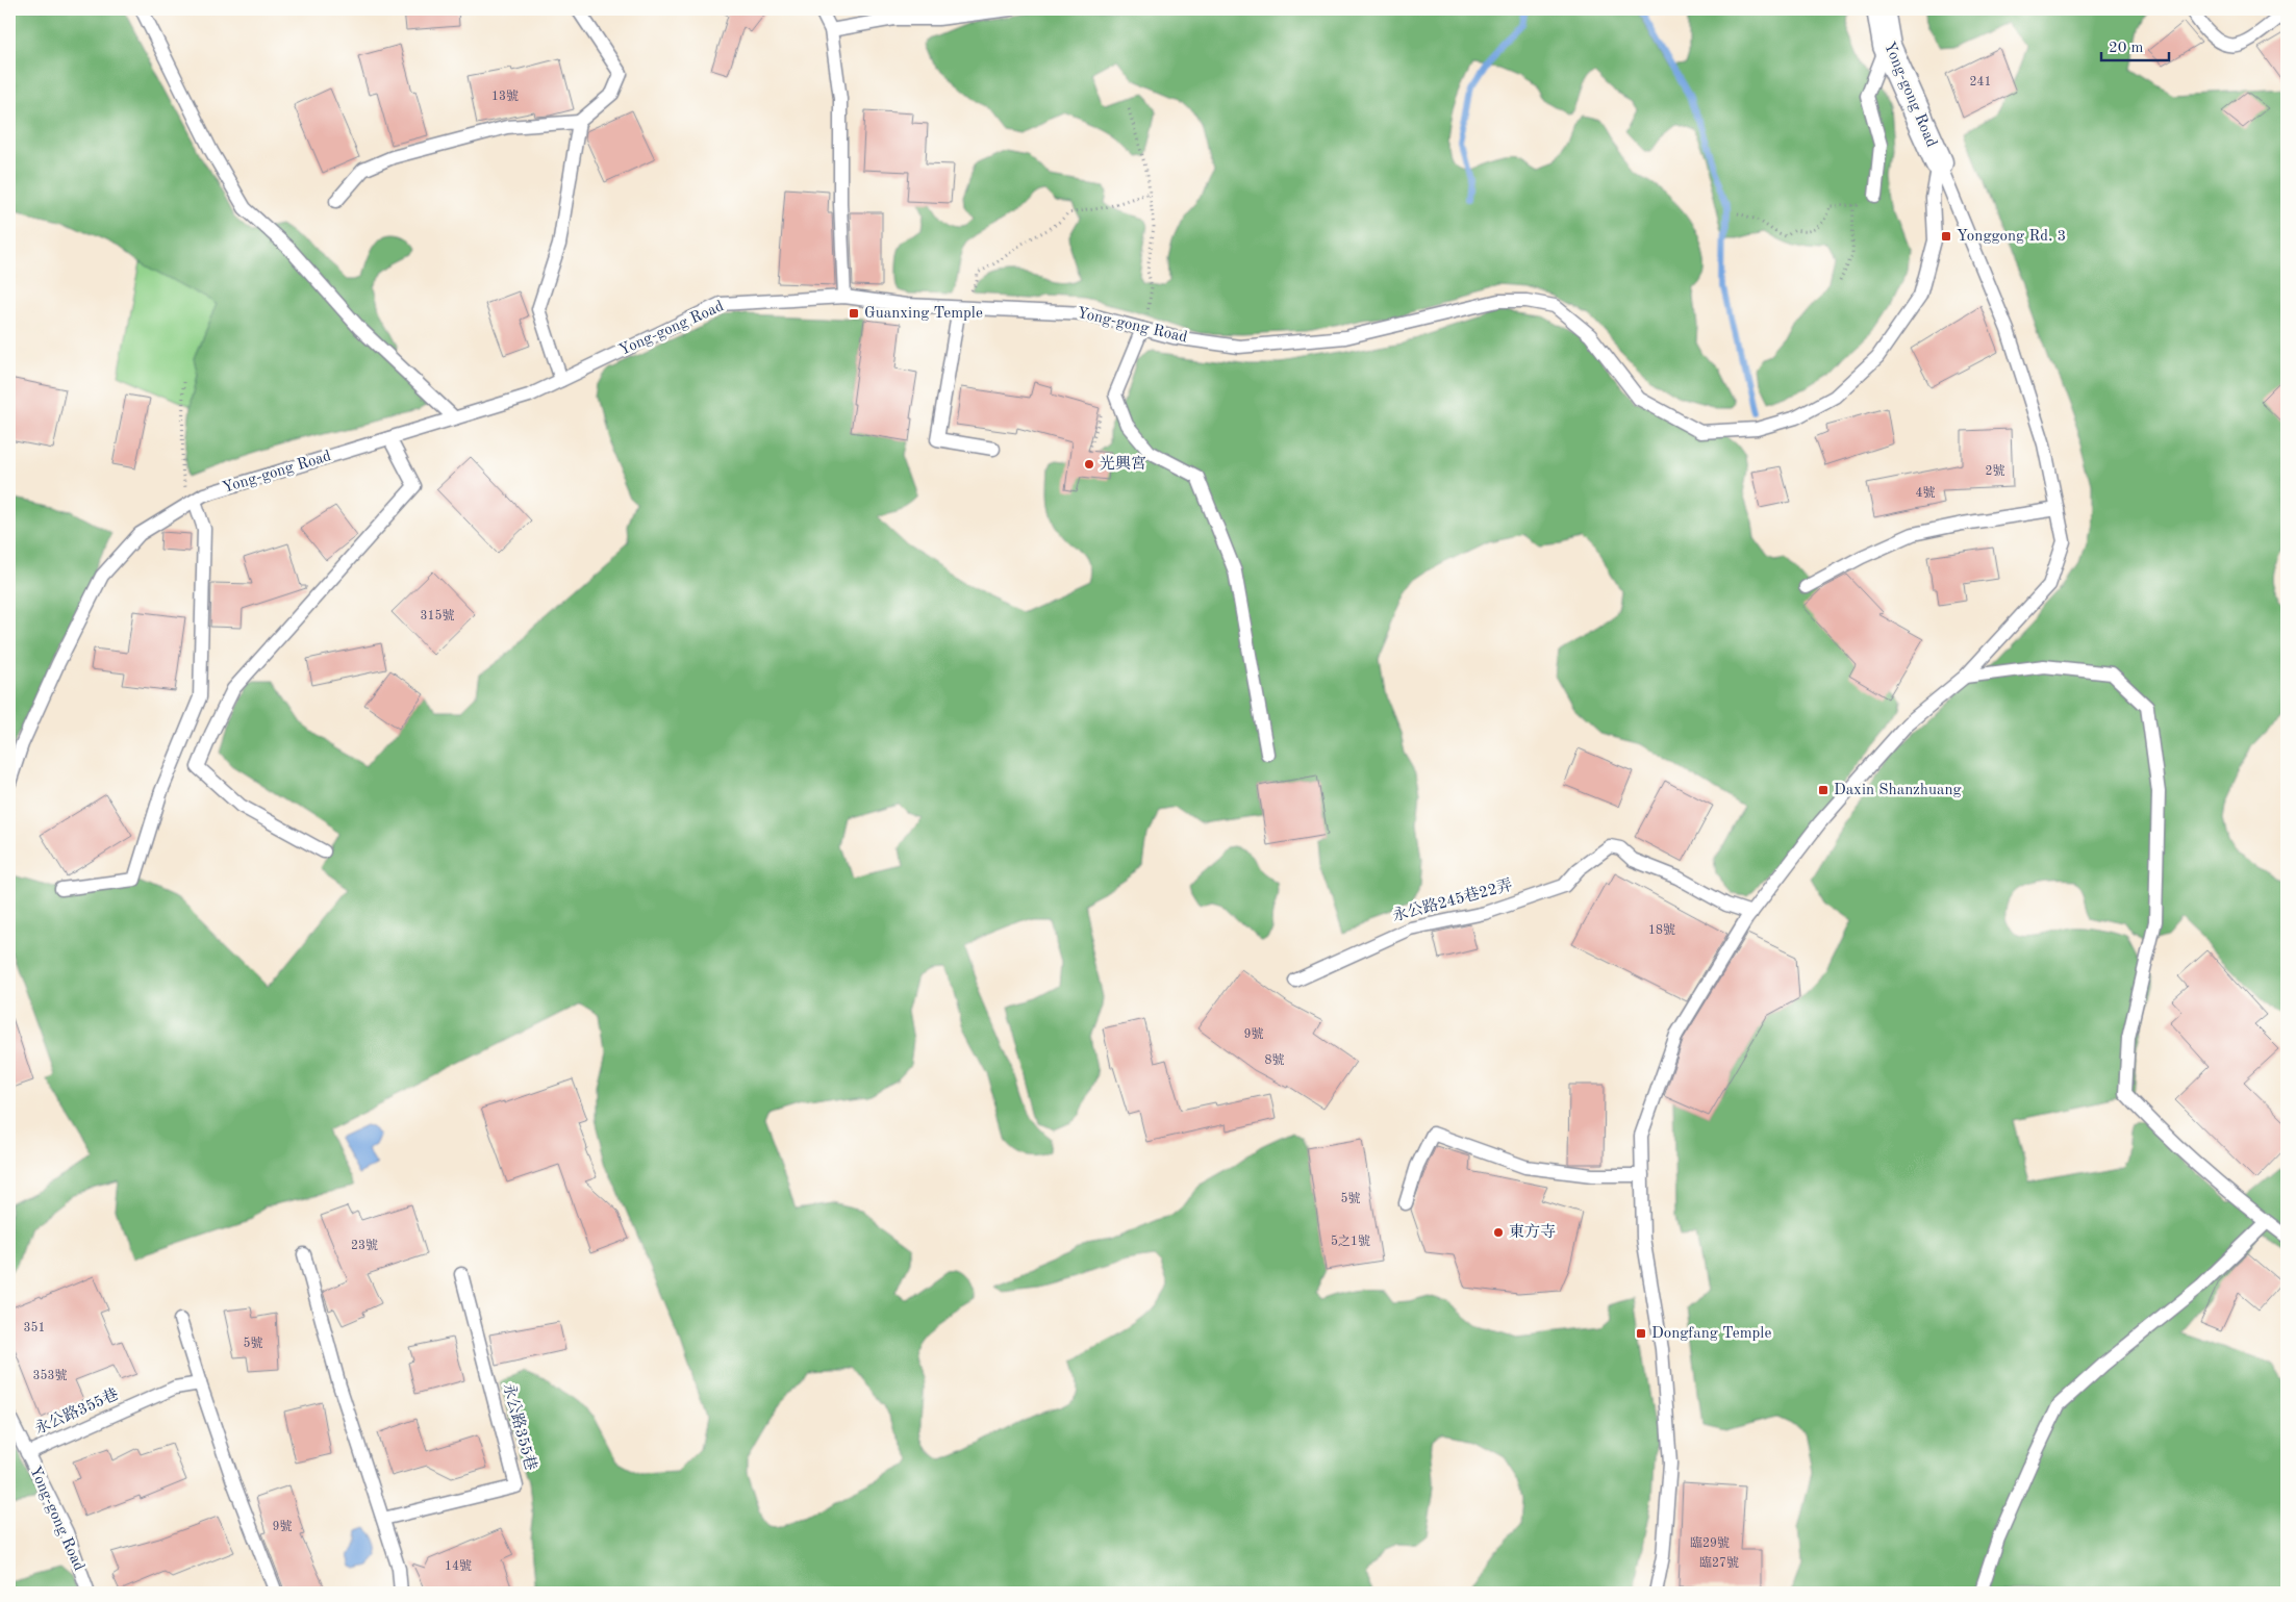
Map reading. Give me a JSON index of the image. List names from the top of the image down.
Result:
{
  "streets": {
    "street": ["Yong-gong Road"],
    "lane": ["永公路245巷22弄", "永公路355巷"]
  },
  "crossings": [
    ["Yong-gong Road", "永公路355巷"]
  ],
  "places": {
    "transit": [
      "Yonggong Rd. 3",
      "Guanxing Temple",
      "Daxin Shanzhuang",
      "Dongfang Temple"
    ],
    "other": ["光興宮", "東方寺"]
  },
  "house_numbers": [
    "241",
    "13號",
    "2號",
    "4號",
    "315號",
    "18號",
    "9號",
    "8號",
    "5號",
    "5之1號",
    "23號",
    "351",
    "5號",
    "353號",
    "9號",
    "臨29號",
    "臨27號",
    "14號"
  ],
  "scale_bar": "20 m"
}
